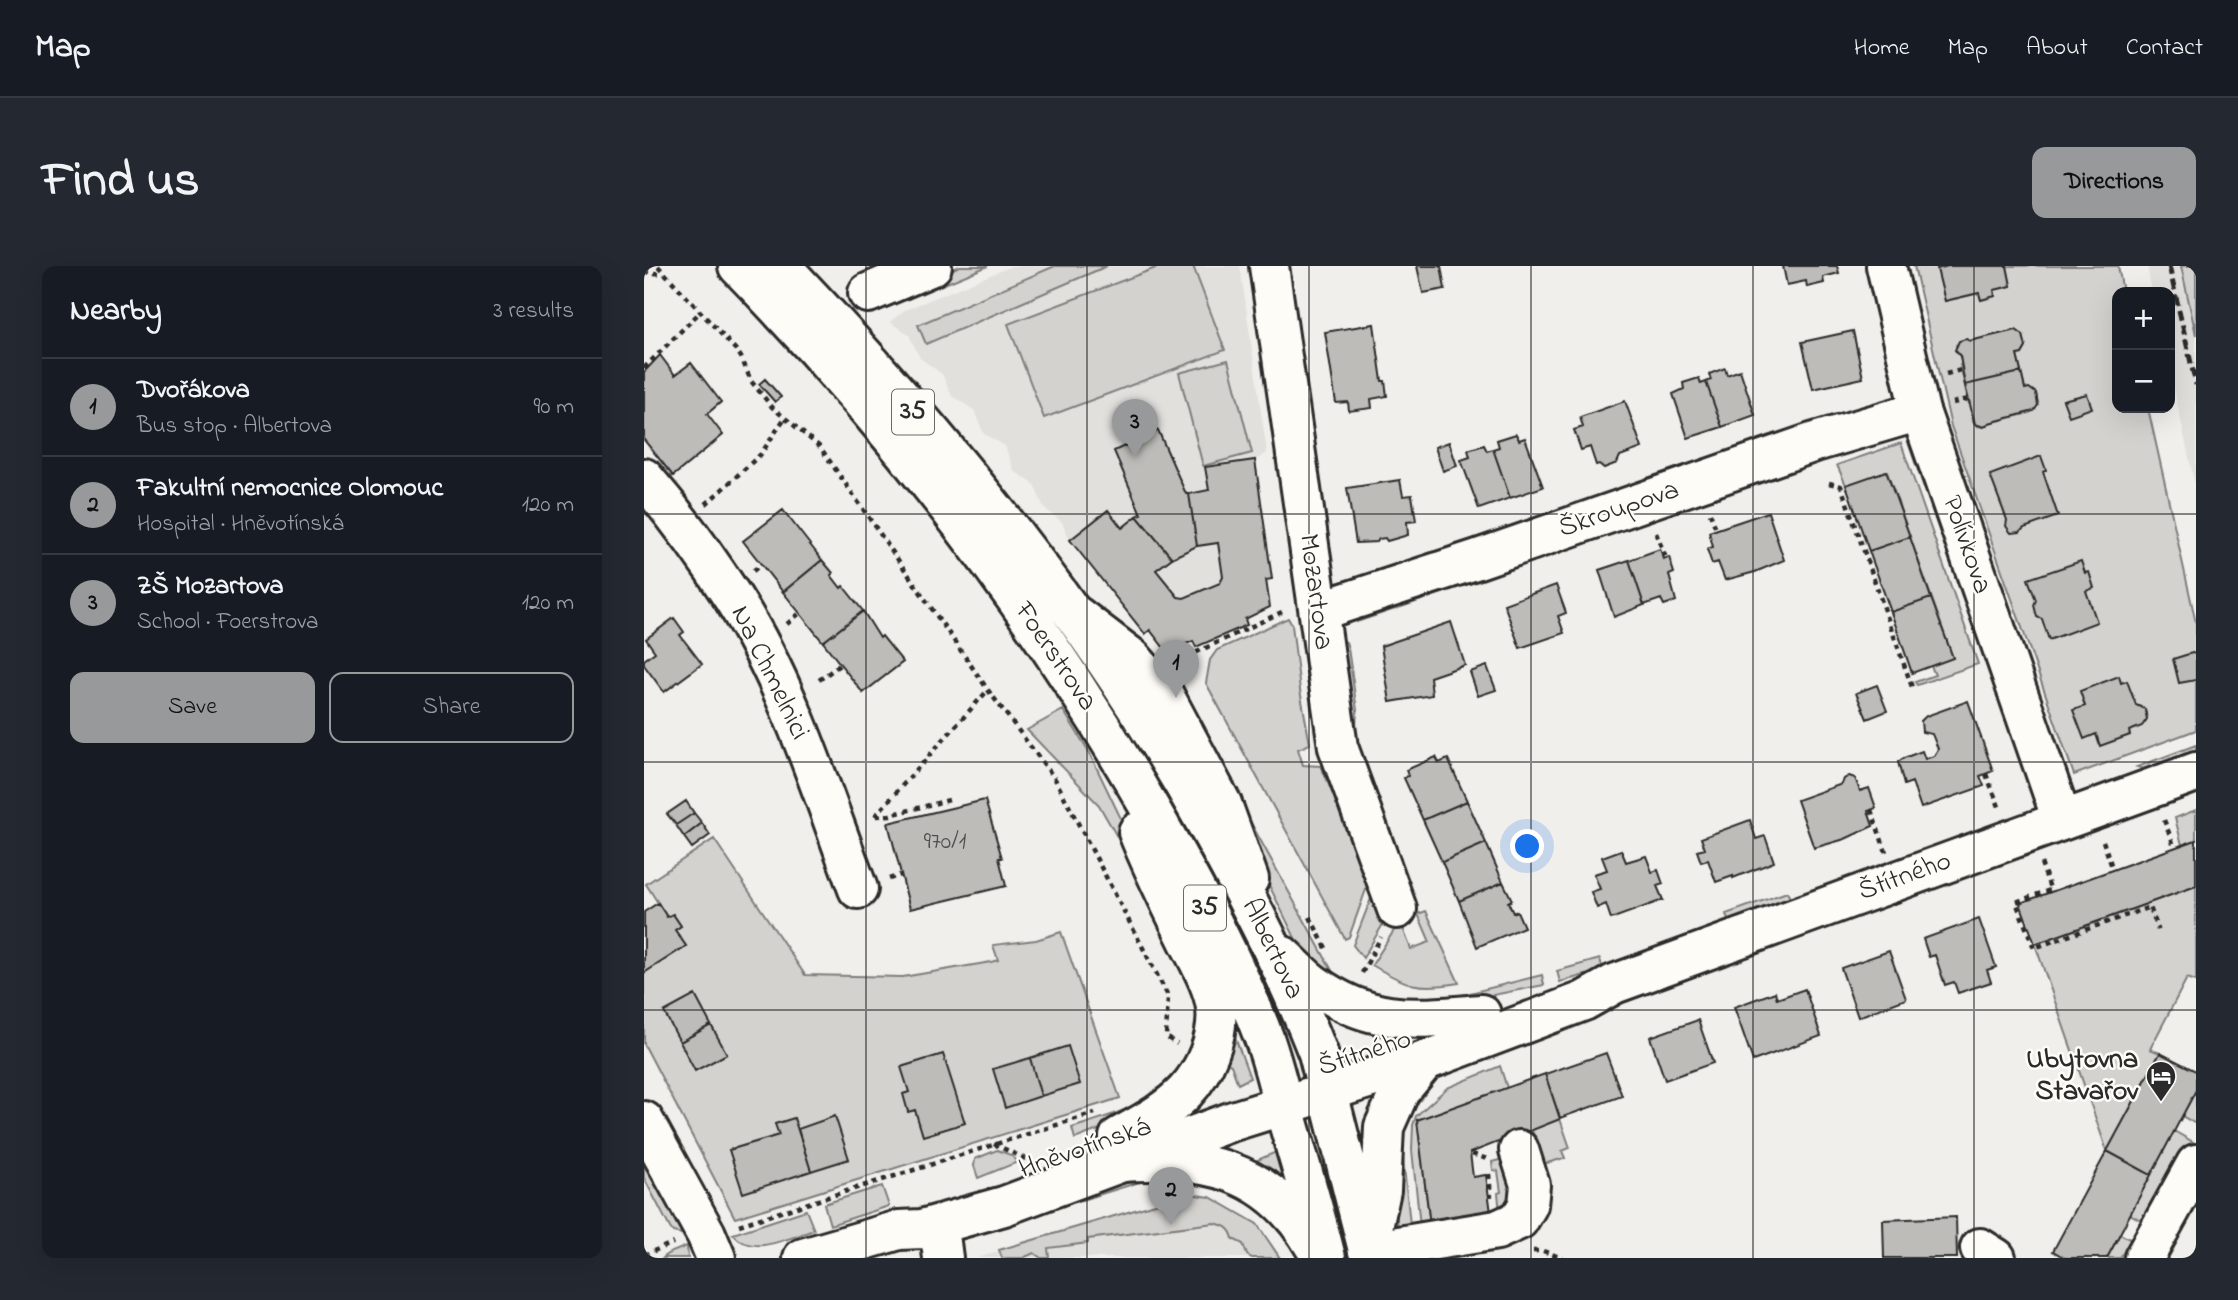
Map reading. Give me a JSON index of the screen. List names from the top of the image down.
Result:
{
  "streets": {
    "street": [
      "35",
      "Škroupova",
      "Polívkova",
      "Mozartova",
      "Foerstrova",
      "Na Chmelnici",
      "Štítného",
      "Albertova",
      "Hněvotínská"
    ]
  },
  "crossings": [
    ["35", "Foerstrova"],
    ["35", "Hněvotínská"],
    ["Škroupova", "Polívkova"],
    ["Škroupova", "Mozartova"],
    ["Polívkova", "Štítného"],
    ["Foerstrova", "Albertova"],
    ["Foerstrova", "Hněvotínská"],
    ["Štítného", "Albertova"],
    ["Štítného", "Hněvotínská"],
    ["Albertova", "Hněvotínská"]
  ],
  "places": {
    "hotel": ["Ubytovna Stavařov"]
  },
  "house_numbers": ["970/1"],
  "page": {
    "header": "Map",
    "nav": [
      "Home",
      "Map",
      "About",
      "Contact"
    ],
    "title": "Find us",
    "buttons": [
      "Directions",
      ["Save", "Share"]
    ],
    "heading": ["Nearby", "3 results"],
    "map_buttons": ["+", "−"],
    "list": [
      {
        "mark": "1",
        "name": "Dvořákova",
        "note": "Bus stop · Albertova",
        "value": "90 m"
      },
      {
        "mark": "2",
        "name": "Fakultní nemocnice Olomouc",
        "note": "Hospital · Hněvotínská",
        "value": "120 m"
      },
      {
        "mark": "3",
        "name": "ZŠ Mozartova",
        "note": "School · Foerstrova",
        "value": "120 m"
      }
    ],
    "pins": ["3", "1", "2"]
  }
}
